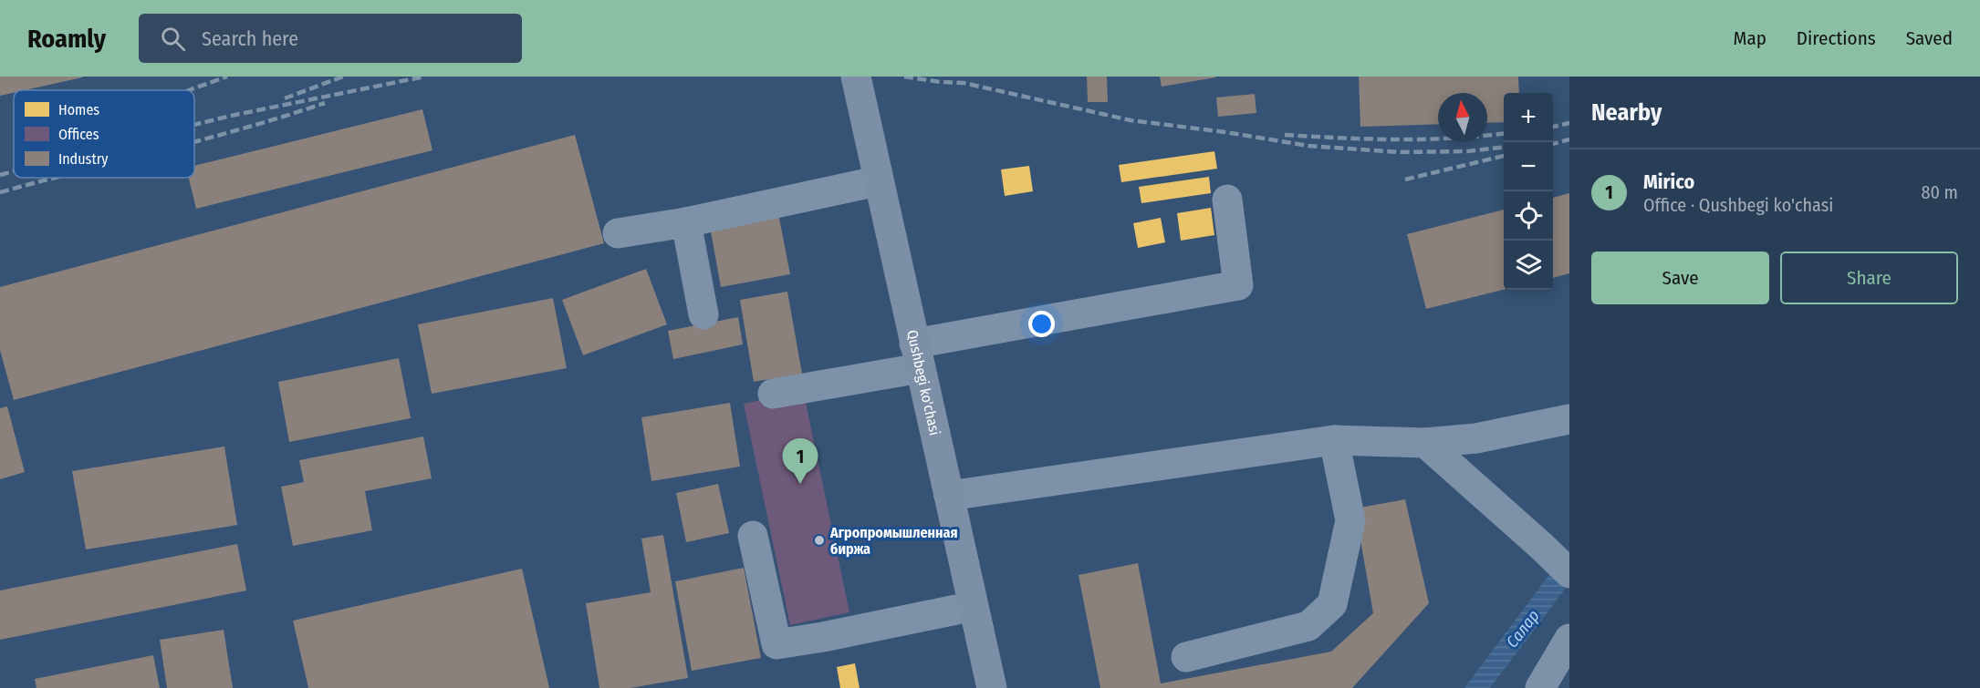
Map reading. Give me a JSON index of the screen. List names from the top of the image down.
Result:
{
  "streets": {
    "main road": ["Qushbegi ko'chasi"]
  },
  "water": ["Салар"],
  "places": ["Агропромышленная биржа"],
  "legend": ["Homes", "Offices", "Industry"],
  "north": "top",
  "page": {
    "header": "Roamly",
    "search": "Search here",
    "nav": ["Map", "Directions", "Saved"],
    "heading": "Nearby",
    "map_buttons": ["+", "−"],
    "list": [
      {
        "mark": "1",
        "name": "Mirico",
        "note": "Office · Qushbegi ko'chasi",
        "value": "80 m"
      }
    ],
    "buttons": ["Save", "Share"],
    "pins": "1"
  }
}
